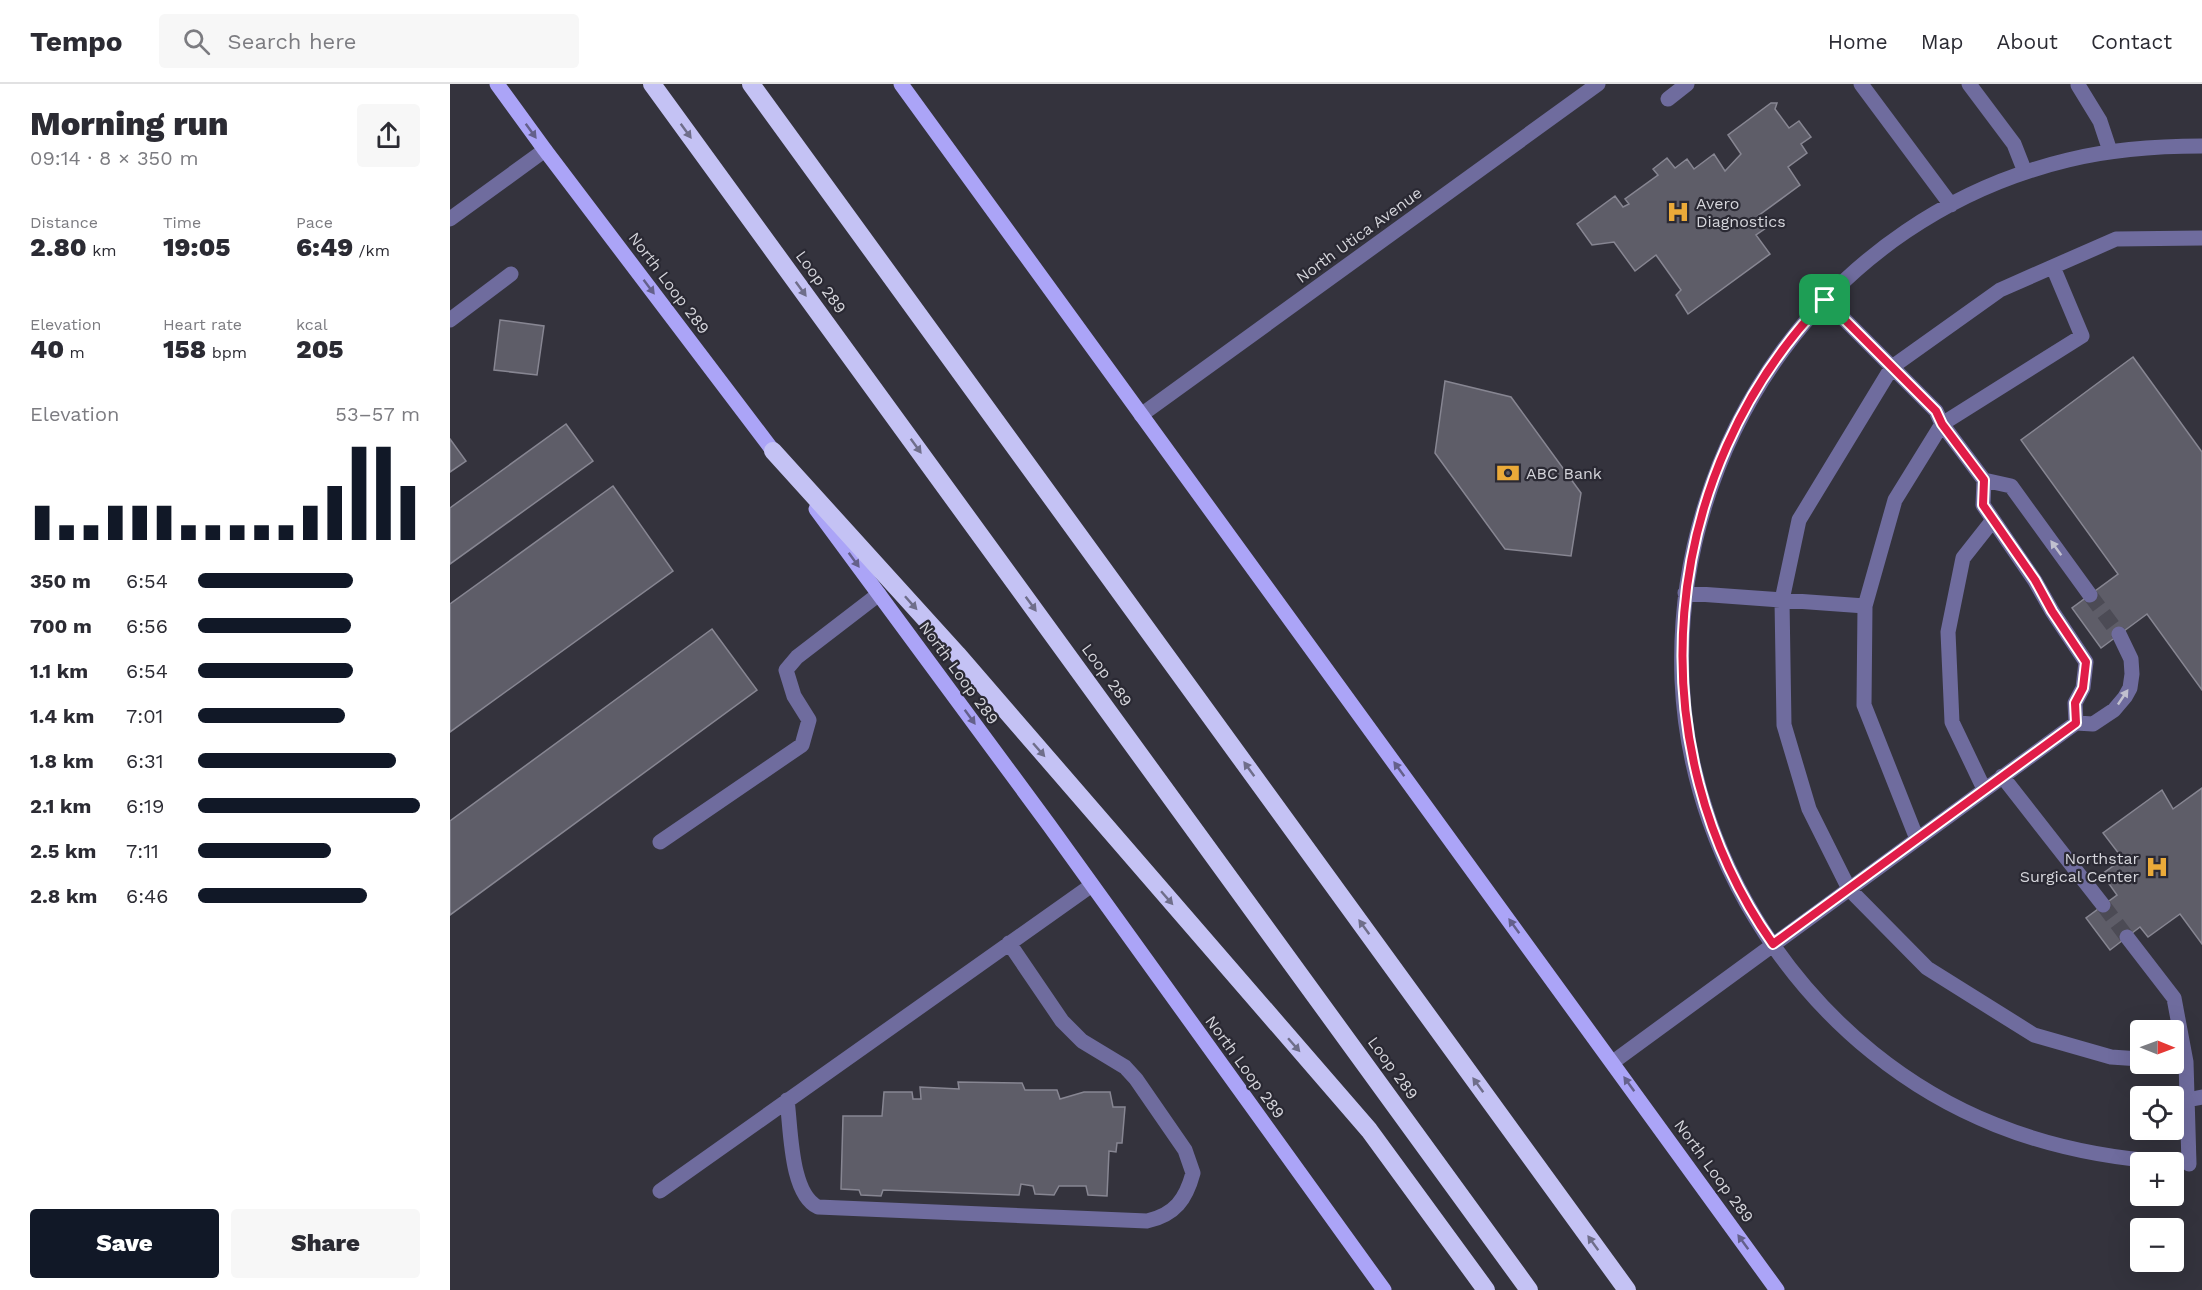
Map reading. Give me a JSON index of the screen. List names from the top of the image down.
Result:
{
  "streets": {
    "highway": ["Loop 289"],
    "main road": ["North Loop 289"],
    "street": ["North Utica Avenue"]
  },
  "crossings": [
    ["North Utica Avenue", "North Loop 289"]
  ],
  "places": {
    "hospital": ["Avero Diagnostics", "Northstar Surgical Center"],
    "bank": ["ABC Bank"]
  },
  "north": "right",
  "page": {
    "header": "Tempo",
    "search": "Search here",
    "nav": [
      "Home",
      "Map",
      "About",
      "Contact"
    ],
    "heading": ["Morning run", "09:14 · 8 × 350 m"],
    "stats": [
      ["Distance", "2.80 km"],
      ["Time", "19:05"],
      ["Pace", "6:49 /km"],
      ["Elevation", "40 m"],
      ["Heart rate", "158 bpm"],
      ["kcal", "205"]
    ],
    "chart": ["Elevation", "53–57 m"],
    "list": [
      {
        "name": "350 m",
        "note": "6:54"
      },
      {
        "name": "700 m",
        "note": "6:56"
      },
      {
        "name": "1.1 km",
        "note": "6:54"
      },
      {
        "name": "1.4 km",
        "note": "7:01"
      },
      {
        "name": "1.8 km",
        "note": "6:31"
      },
      {
        "name": "2.1 km",
        "note": "6:19"
      },
      {
        "name": "2.5 km",
        "note": "7:11"
      },
      {
        "name": "2.8 km",
        "note": "6:46"
      }
    ],
    "map_buttons": ["+", "−"],
    "buttons": ["Save", "Share"]
  }
}
